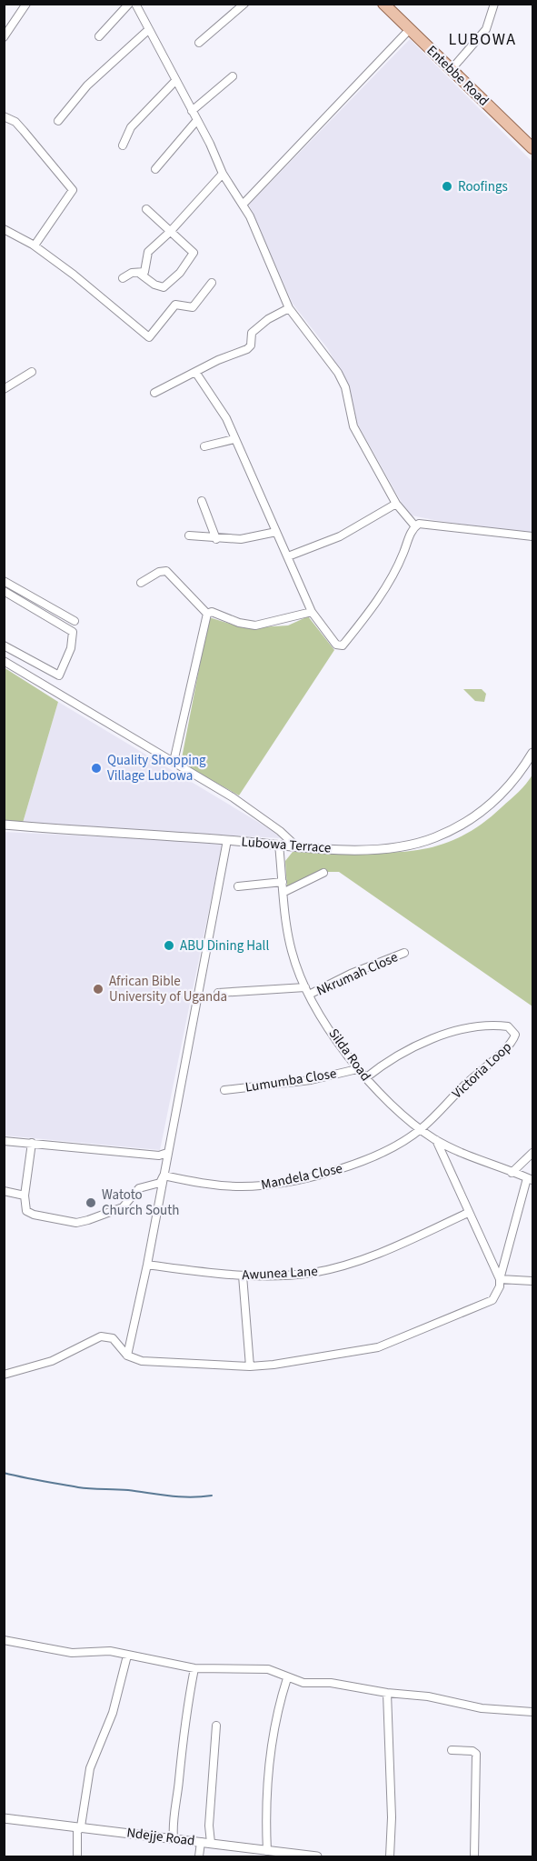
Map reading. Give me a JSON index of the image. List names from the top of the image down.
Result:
{
  "streets": {
    "main road": ["Entebbe Road"],
    "street": [
      "Lubowa Terrace",
      "Nkrumah Close",
      "Silda Road",
      "Victoria Loop",
      "Lumumba Close",
      "Mandela Close",
      "Awunea Lane",
      "Ndejje Road"
    ]
  },
  "crossings": [
    ["Lubowa Terrace", "Silda Road"],
    ["Nkrumah Close", "Silda Road"],
    ["Silda Road", "Victoria Loop"],
    ["Silda Road", "Lumumba Close"],
    ["Silda Road", "Mandela Close"],
    ["Victoria Loop", "Mandela Close"]
  ],
  "districts": ["LUBOWA"],
  "places": [
    "Roofings",
    "Quality Shopping Village Lubowa",
    "ABU Dining Hall",
    "African Bible University of Uganda",
    "Watoto Church South"
  ]
}
